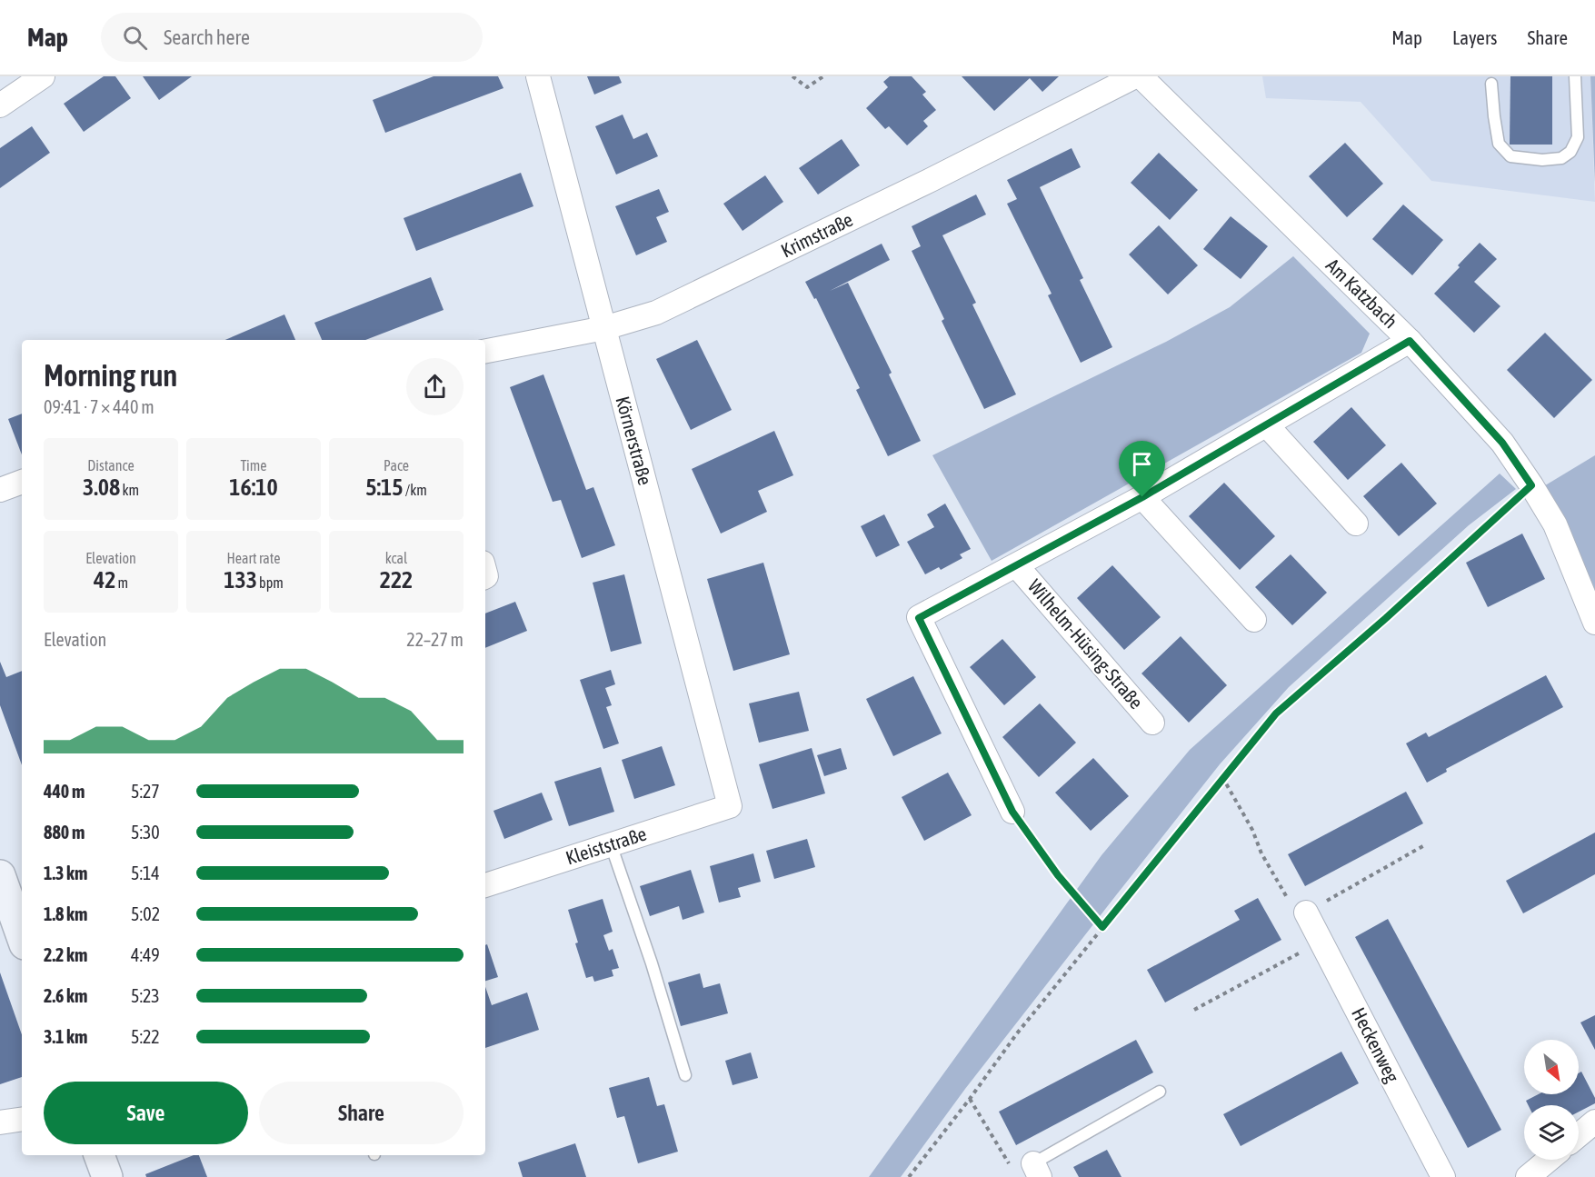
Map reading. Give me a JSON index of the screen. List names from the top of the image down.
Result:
{
  "streets": {
    "street": [
      "Krimstraße",
      "Am Katzbach",
      "Körnerstraße",
      "Wilhelm-Hüsing-Straße",
      "Kleiststraße",
      "Heckenweg"
    ]
  },
  "crossings": [
    ["Krimstraße", "Körnerstraße"],
    ["Am Katzbach", "Wilhelm-Hüsing-Straße"],
    ["Körnerstraße", "Kleiststraße"]
  ],
  "north": "bottom right",
  "page": {
    "header": "Map",
    "search": "Search here",
    "nav": ["Map", "Layers", "Share"],
    "heading": ["Morning run", "09:41 · 7 × 440 m"],
    "stats": [
      ["Distance", "3.08 km"],
      ["Time", "16:10"],
      ["Pace", "5:15 /km"],
      ["Elevation", "42 m"],
      ["Heart rate", "133 bpm"],
      ["kcal", "222"]
    ],
    "chart": ["Elevation", "22–27 m"],
    "list": [
      {
        "name": "440 m",
        "note": "5:27"
      },
      {
        "name": "880 m",
        "note": "5:30"
      },
      {
        "name": "1.3 km",
        "note": "5:14"
      },
      {
        "name": "1.8 km",
        "note": "5:02"
      },
      {
        "name": "2.2 km",
        "note": "4:49"
      },
      {
        "name": "2.6 km",
        "note": "5:23"
      },
      {
        "name": "3.1 km",
        "note": "5:22"
      }
    ],
    "buttons": ["Save", "Share"]
  }
}
